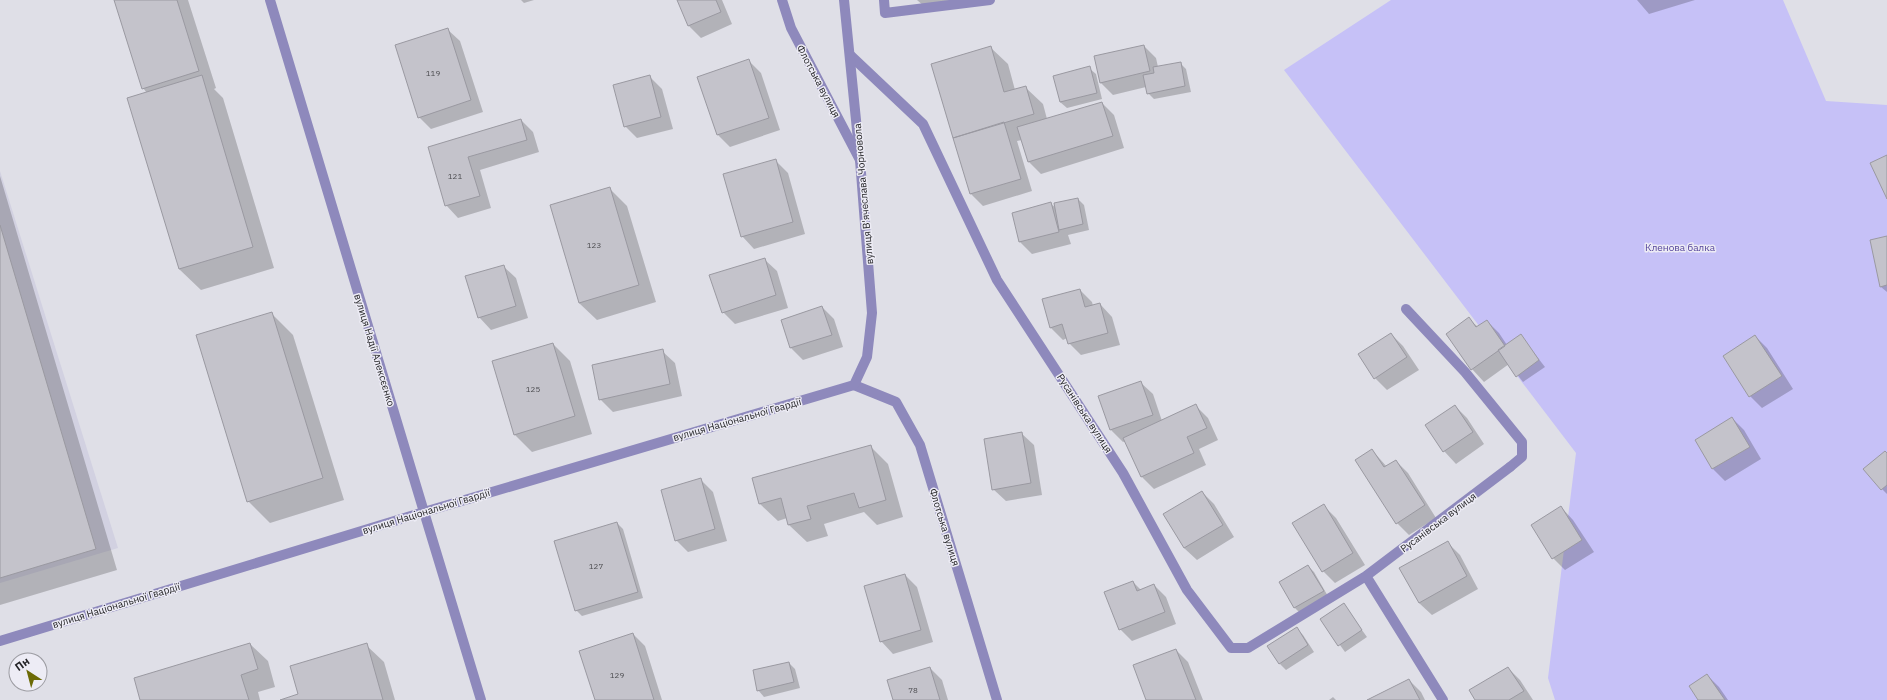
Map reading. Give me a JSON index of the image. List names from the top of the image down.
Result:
{
  "streets": {
    "street": [
      "Флотська вулиця",
      "вулиця В'ячеслава Чорновола",
      "вулиця Надії Алексєєнко",
      "Русанівська вулиця",
      "вулиця Національної Гвардії"
    ]
  },
  "crossings": [
    ["Флотська вулиця", "вулиця В'ячеслава Чорновола"],
    ["Флотська вулиця", "вулиця Національної Гвардії"],
    ["вулиця В'ячеслава Чорновола", "Русанівська вулиця"],
    ["вулиця В'ячеслава Чорновола", "вулиця Національної Гвардії"],
    ["вулиця Надії Алексєєнко", "вулиця Національної Гвардії"]
  ],
  "parks": ["Кленова балка"],
  "house_numbers": [
    "119",
    "121",
    "123",
    "125",
    "127",
    "129",
    "78"
  ],
  "north": "top left"
}
